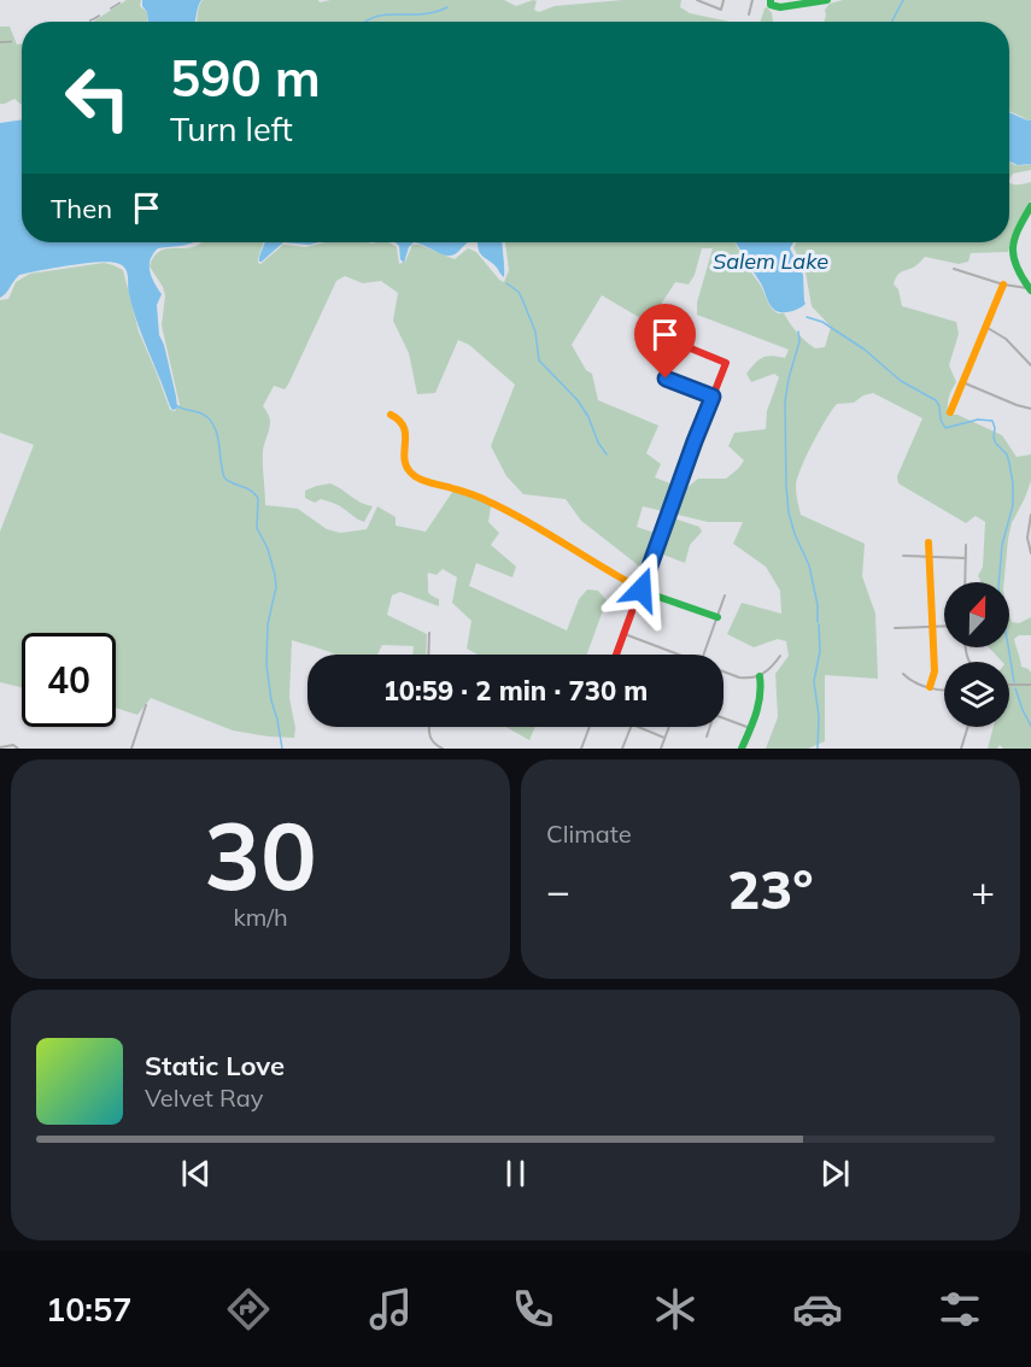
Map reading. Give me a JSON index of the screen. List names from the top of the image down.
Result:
{
  "water": ["Salem Lake"],
  "north": "top",
  "page": {
    "turn": ["590 m", "Turn left"],
    "then": "Then",
    "limit": "40",
    "trip": "10:59 · 2 min · 730 m",
    "tile": [
      ["30", "km/h"],
      "Climate"
    ],
    "heat": ["−", "23°", "+"],
    "song": ["Static Love", "Velvet Ray"],
    "tabs": "10:57"
  }
}
